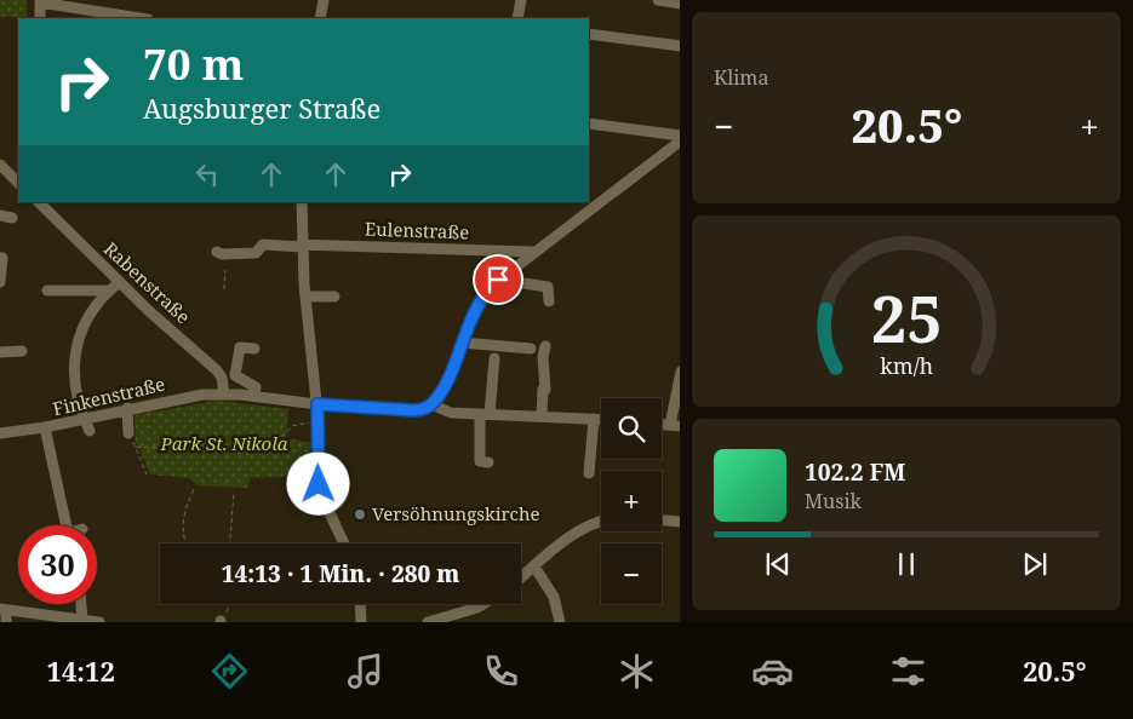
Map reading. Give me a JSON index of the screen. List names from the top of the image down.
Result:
{
  "streets": {
    "street": ["Eulenstraße", "Rabenstraße", "Finkenstraße"]
  },
  "crossings": [
    ["Rabenstraße", "Finkenstraße"]
  ],
  "parks": ["Park St. Nikola"],
  "places": ["Versöhnungskirche"],
  "page": {
    "tile": "Klima",
    "turn": ["70 m", "Augsburger Straße"],
    "heat": ["−", "20.5°", "+"],
    "map_buttons": ["+", "−"],
    "song": ["102.2 FM", "Musik"],
    "limit": "30",
    "trip": "14:13 · 1 Min. · 280 m",
    "tabs": ["14:12", "20.5°"],
    "gauge": ["25", "km/h"]
  }
}
